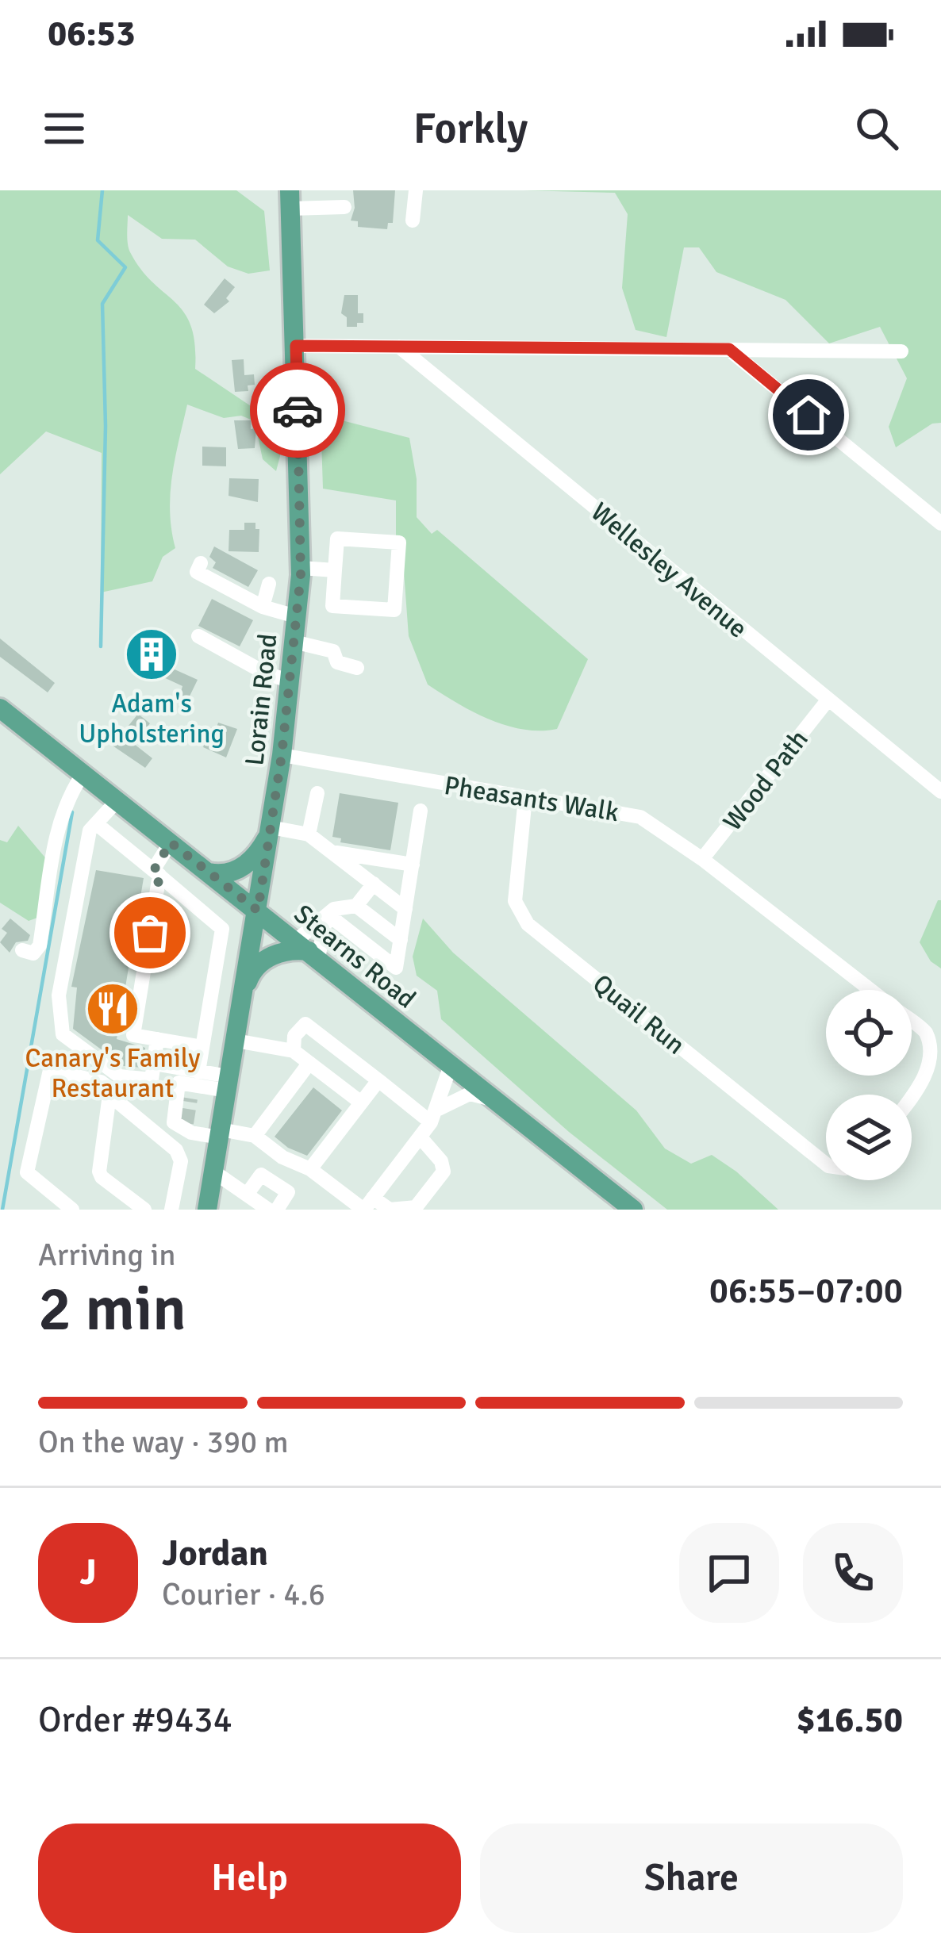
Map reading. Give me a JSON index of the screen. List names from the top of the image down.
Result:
{
  "streets": {
    "main road": ["Lorain Road", "Stearns Road"],
    "street": [
      "Wellesley Avenue",
      "Wood Path",
      "Pheasants Walk",
      "Quail Run"
    ]
  },
  "crossings": [
    ["Wellesley Avenue", "Wood Path"],
    ["Lorain Road", "Pheasants Walk"],
    ["Lorain Road", "Stearns Road"],
    ["Wood Path", "Pheasants Walk"],
    ["Pheasants Walk", "Quail Run"]
  ],
  "places": {
    "building": ["Adam's Upholstering"],
    "restaurant": ["Canary's Family Restaurant"]
  },
  "page": {
    "status": "06:53",
    "header": "Forkly",
    "heading": ["2 min", "Arriving in", "06:55–07:00"],
    "panel": [
      "Jordan",
      "Courier · 4.6",
      "Order #9434",
      "$16.50"
    ],
    "bar": "On the way · 390 m",
    "round": "J",
    "buttons": ["Help", "Share"]
  }
}
